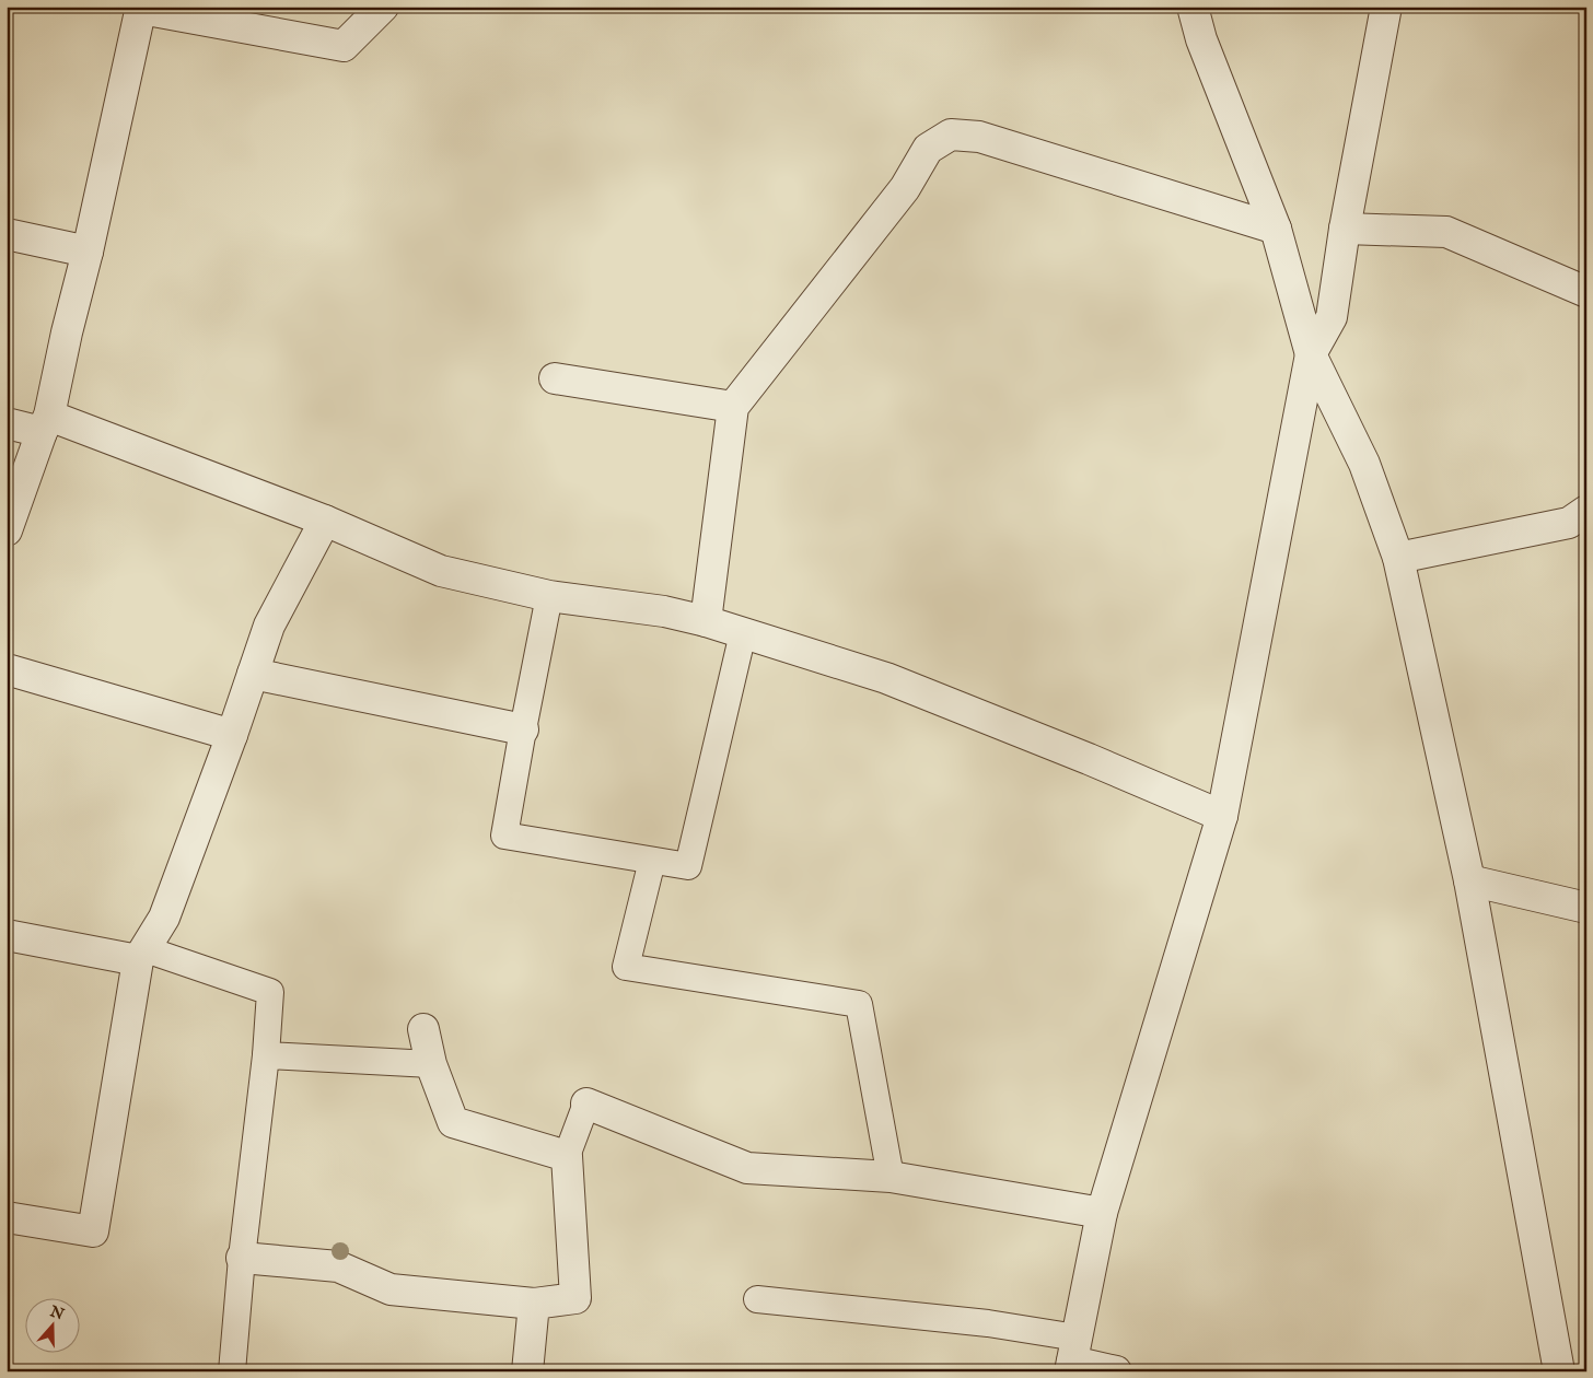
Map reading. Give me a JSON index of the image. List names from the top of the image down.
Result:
{
  "north": "top"
}
